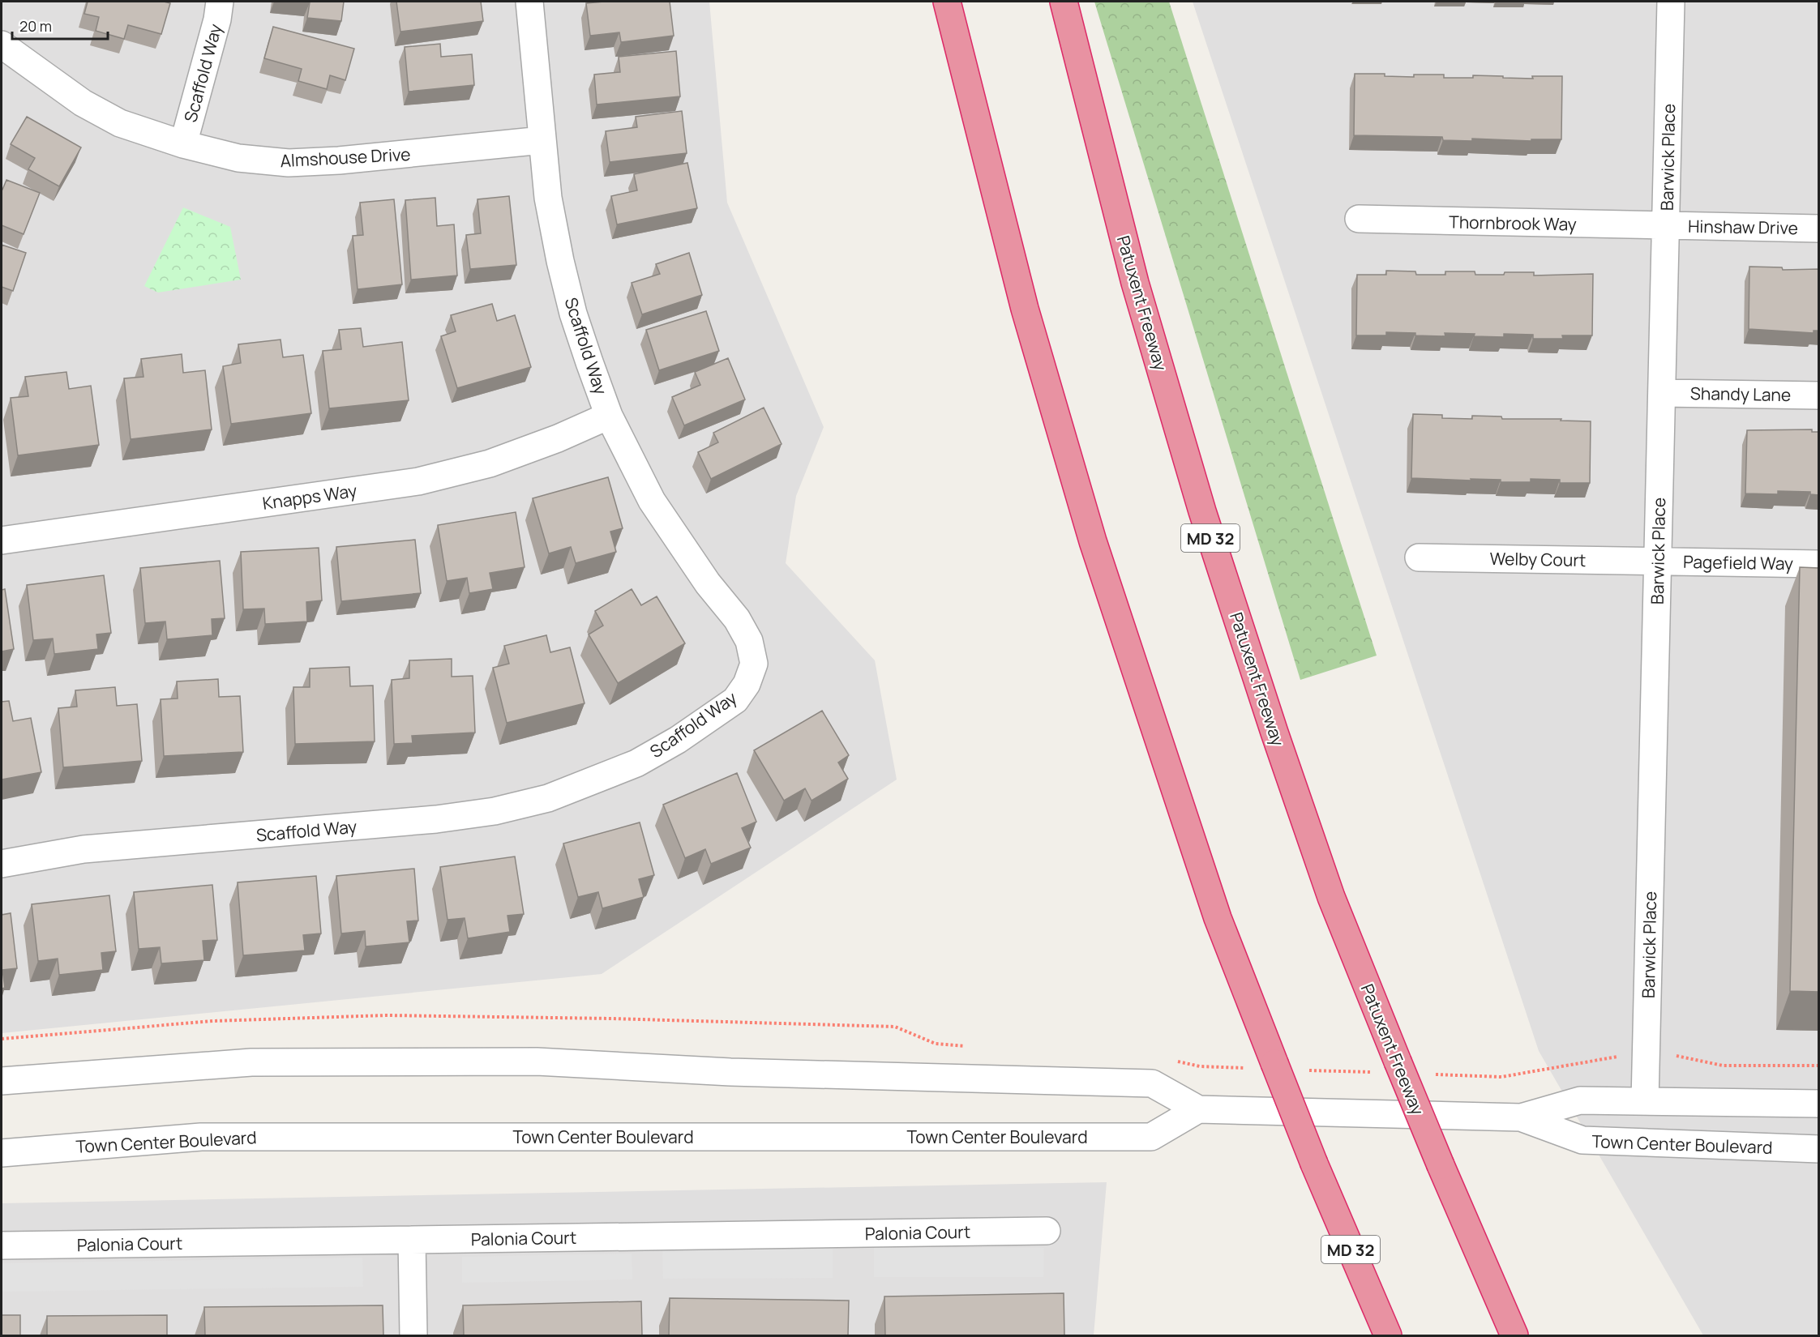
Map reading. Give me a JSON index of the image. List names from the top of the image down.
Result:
{
  "streets": {
    "highway": ["Patuxent Freeway", "MD 32"],
    "street": [
      "Scaffold Way",
      "Almshouse Drive",
      "Barwick Place",
      "Thornbrook Way",
      "Hinshaw Drive",
      "Shandy Lane",
      "Knapps Way",
      "Welby Court",
      "Pagefield Way",
      "Town Center Boulevard",
      "Palonia Court"
    ]
  },
  "crossings": [
    ["Scaffold Way", "Almshouse Drive"],
    ["Scaffold Way", "Knapps Way"],
    ["Barwick Place", "Thornbrook Way"],
    ["Barwick Place", "Hinshaw Drive"],
    ["Barwick Place", "Shandy Lane"],
    ["Barwick Place", "Welby Court"],
    ["Barwick Place", "Pagefield Way"],
    ["Barwick Place", "Town Center Boulevard"],
    ["Thornbrook Way", "Hinshaw Drive"],
    ["Welby Court", "Pagefield Way"]
  ],
  "scale_bar": "20 m"
}
